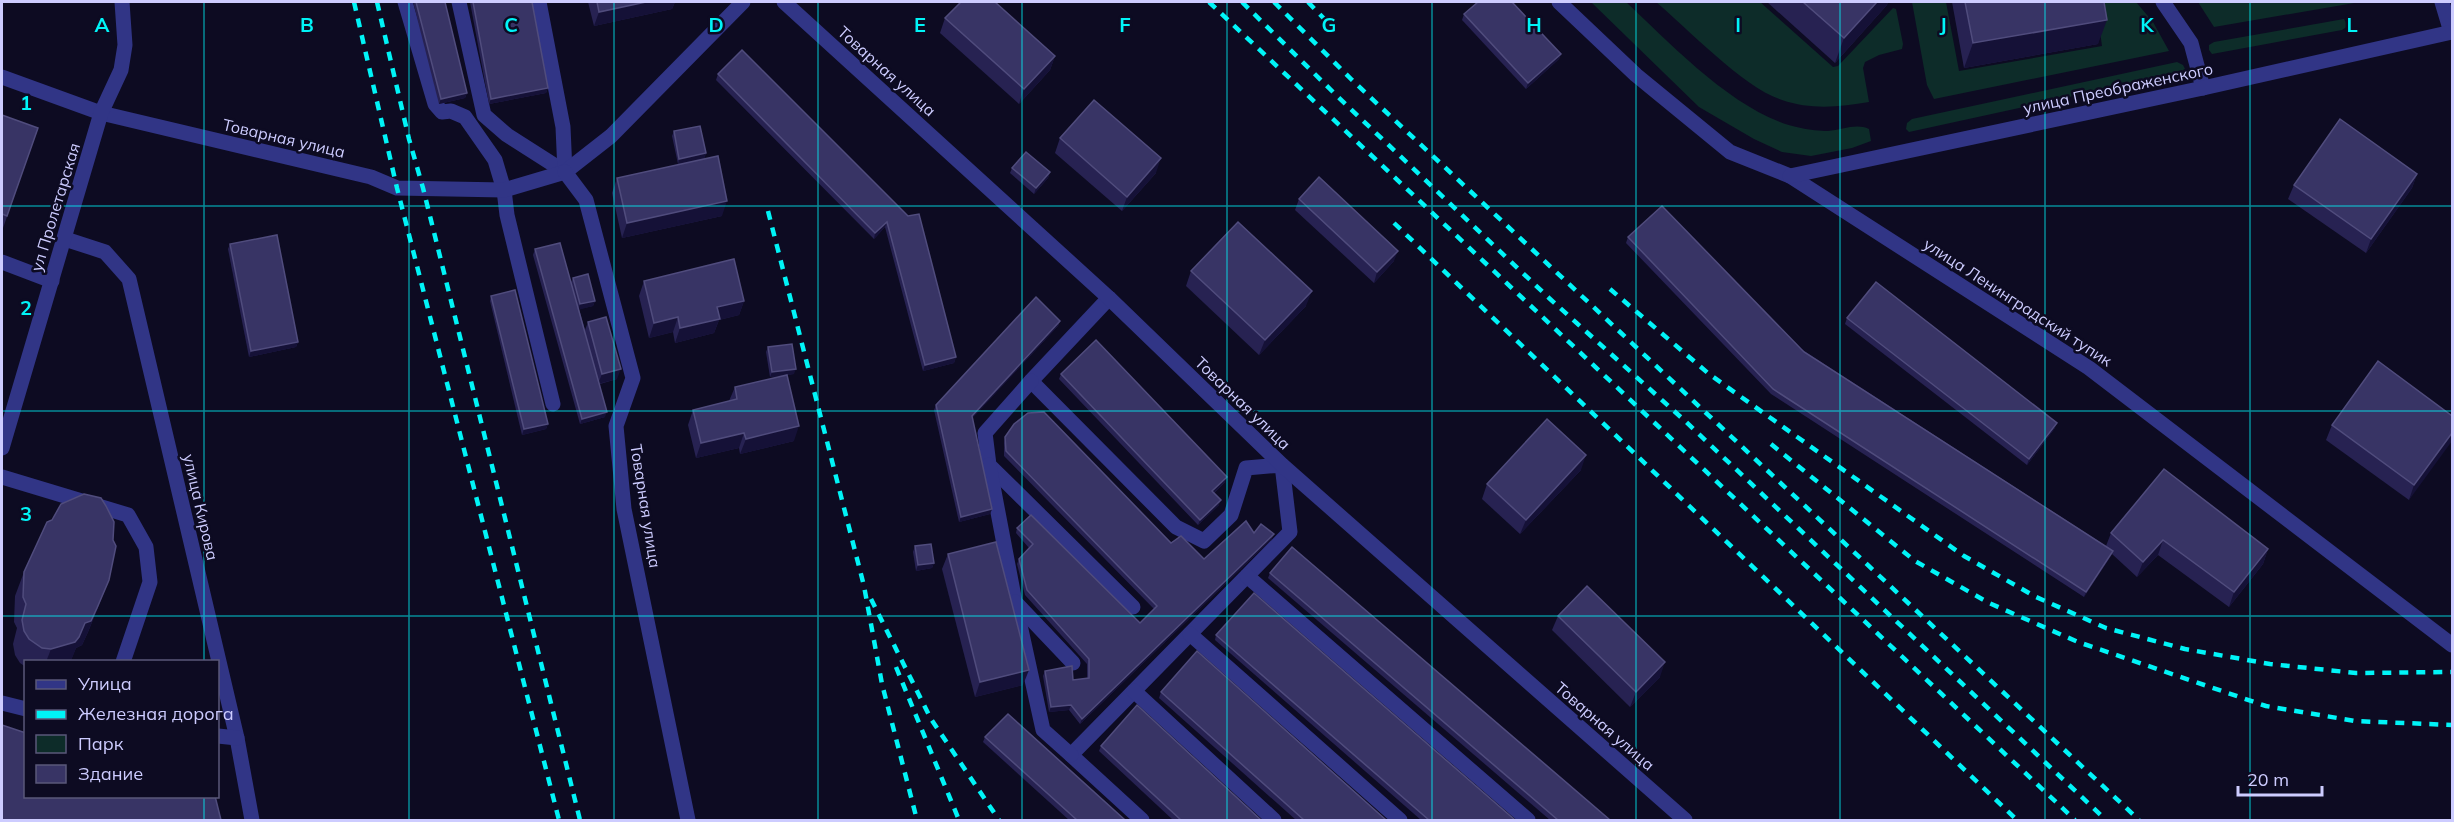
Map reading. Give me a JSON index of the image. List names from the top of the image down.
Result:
{
  "streets": {
    "street": [
      "Товарная улица",
      "улица Преображенского",
      "ул Пролетарская",
      "улица Ленинградский тупик",
      "улица Кирова"
    ]
  },
  "crossings": [
    ["Товарная улица", "ул Пролетарская"],
    ["улица Преображенского", "улица Ленинградский тупик"],
    ["ул Пролетарская", "улица Кирова"]
  ],
  "legend": [
    "Улица",
    "Железная дорога",
    "Парк",
    "Здание"
  ],
  "scale_bar": "20 m",
  "grid": {
    "columns": [
      "A",
      "B",
      "C",
      "D",
      "E",
      "F",
      "G",
      "H",
      "I",
      "J",
      "K",
      "L"
    ],
    "rows": ["1", "2", "3"]
  }
}
